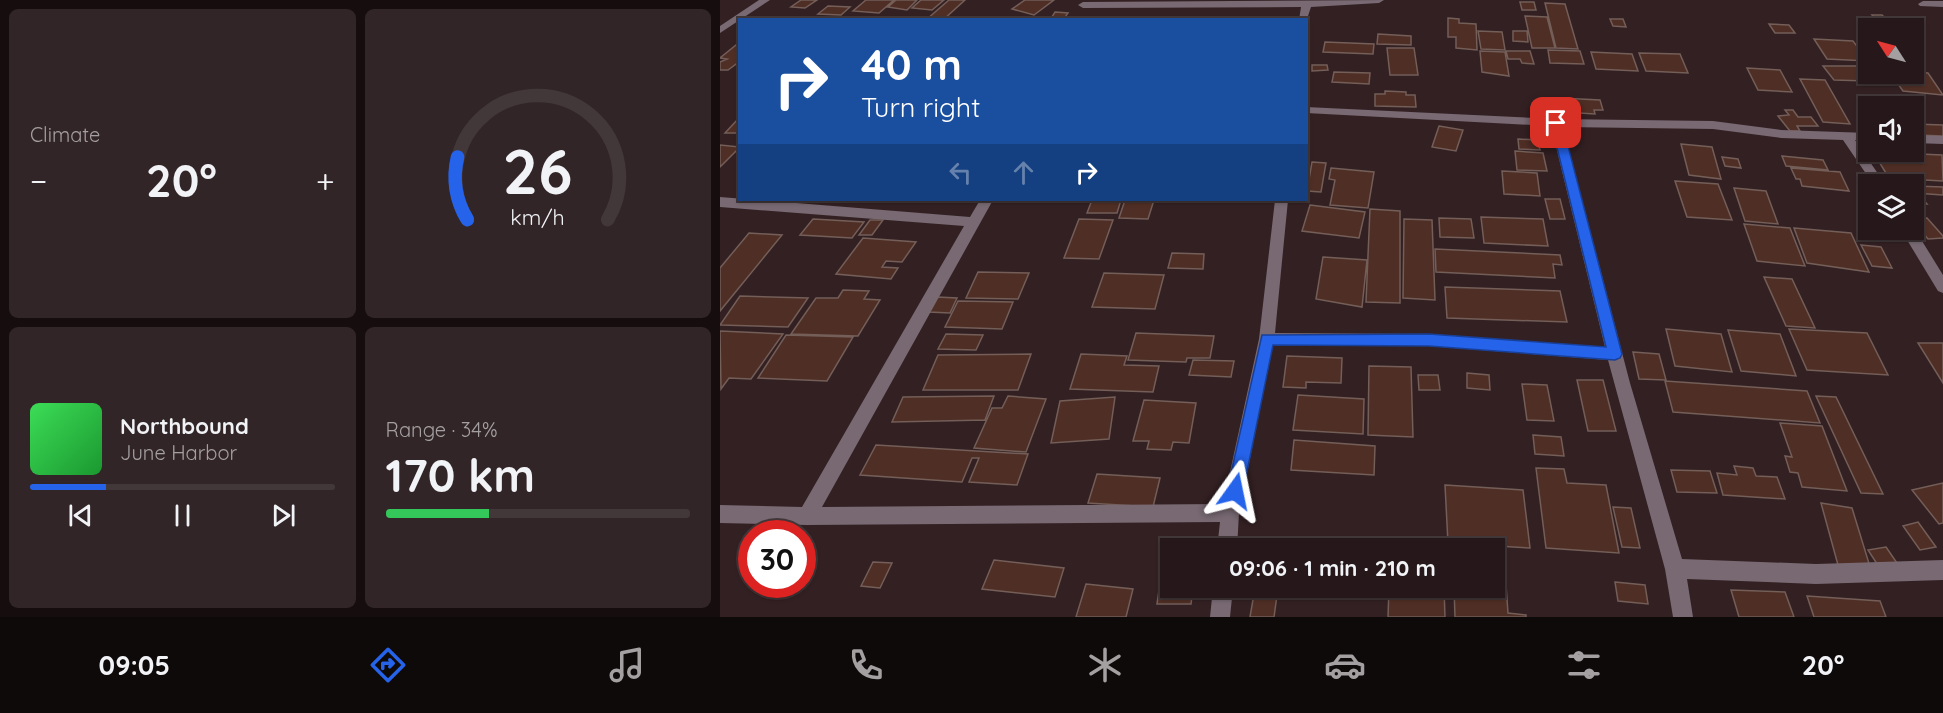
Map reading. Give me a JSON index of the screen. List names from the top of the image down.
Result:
{
  "north": "top left",
  "page": {
    "tile": [
      "Climate",
      ["Range · 34%", "170 km"]
    ],
    "turn": ["40 m", "Turn right"],
    "heat": ["−", "20°", "+"],
    "song": ["Northbound", "June Harbor"],
    "limit": "30",
    "trip": "09:06 · 1 min · 210 m",
    "tabs": ["09:05", "20°"],
    "gauge": ["26", "km/h"]
  }
}
